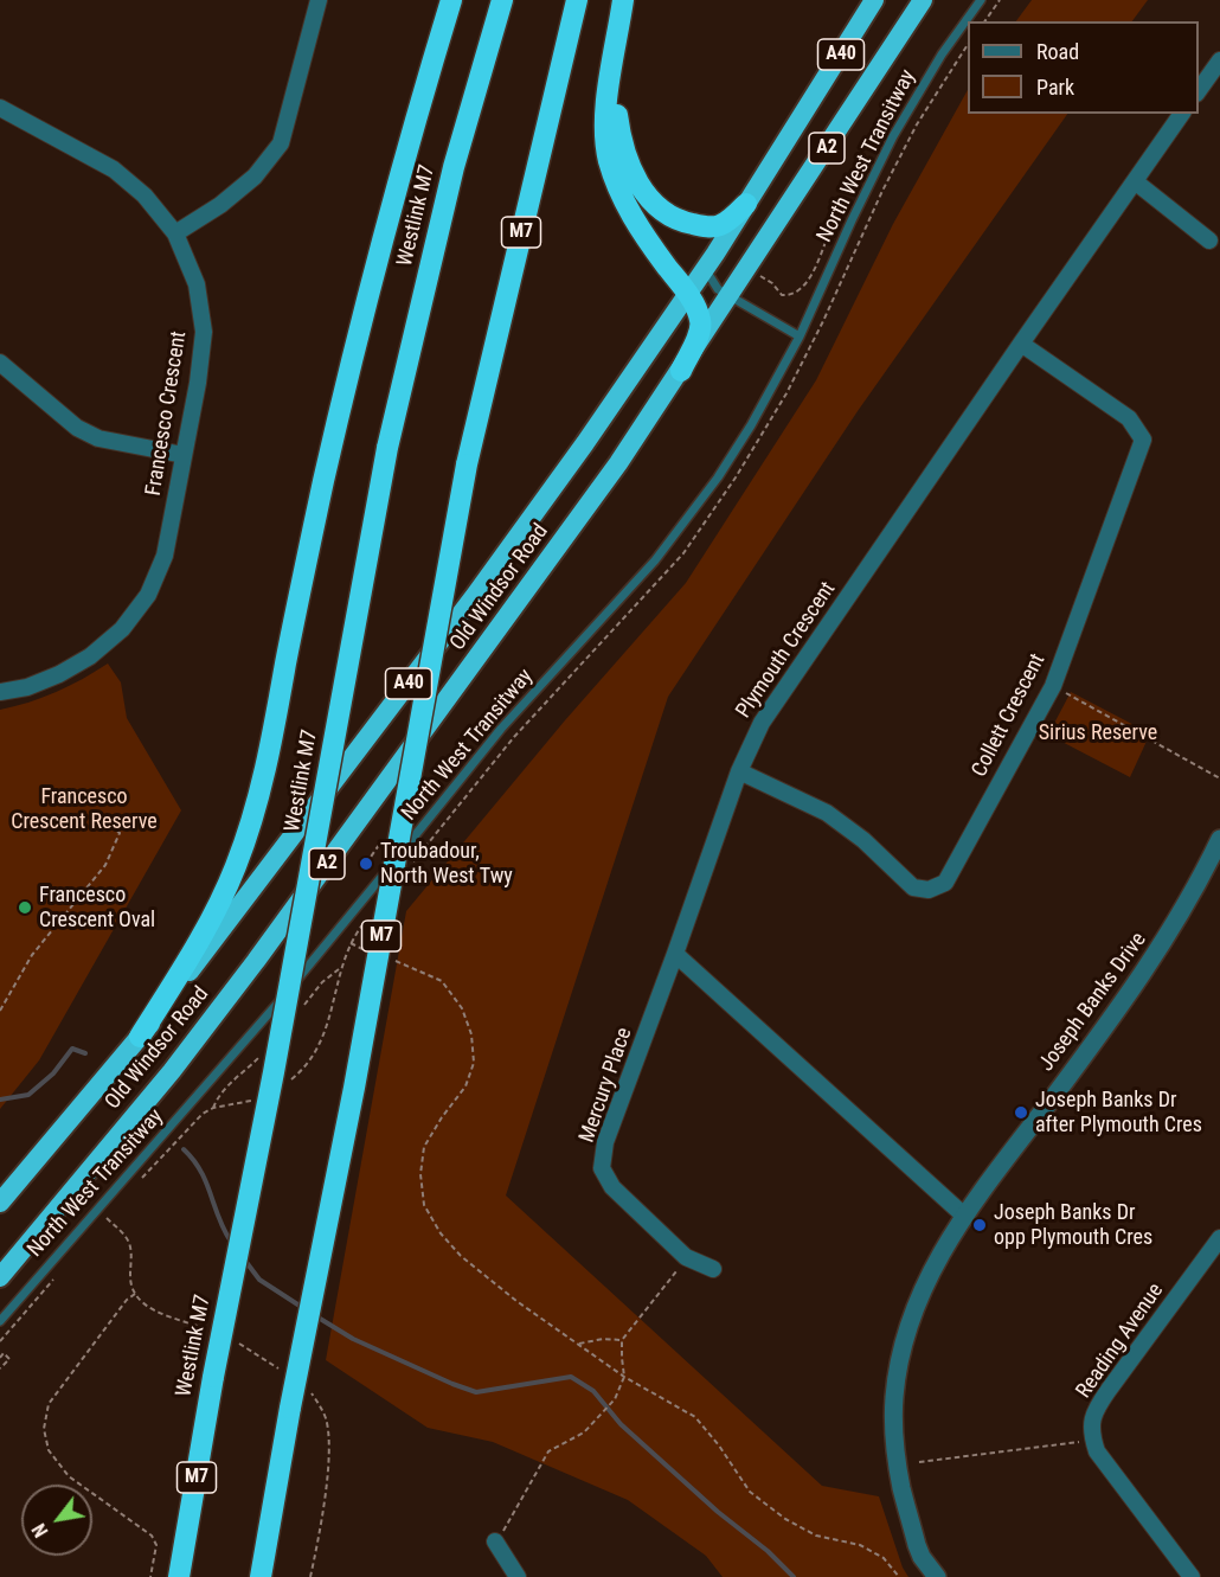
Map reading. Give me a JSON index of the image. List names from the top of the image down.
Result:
{
  "streets": {
    "highway": [
      "A40",
      "A2",
      "Westlink M7",
      "M7",
      "Old Windsor Road"
    ],
    "street": [
      "Francesco Crescent",
      "Plymouth Crescent",
      "Collett Crescent",
      "Joseph Banks Drive",
      "Mercury Place",
      "Reading Avenue"
    ],
    "lane": ["North West Transitway"]
  },
  "crossings": [
    ["Plymouth Crescent", "Collett Crescent"],
    ["Plymouth Crescent", "Mercury Place"]
  ],
  "parks": ["Sirius Reserve", "Francesco Crescent Reserve"],
  "places": [
    "Troubadour, North West Twy",
    "Francesco Crescent Oval",
    "Joseph Banks Dr after Plymouth Cres",
    "Joseph Banks Dr opp Plymouth Cres"
  ],
  "legend": ["Road", "Park"],
  "north": "bottom left"
}
